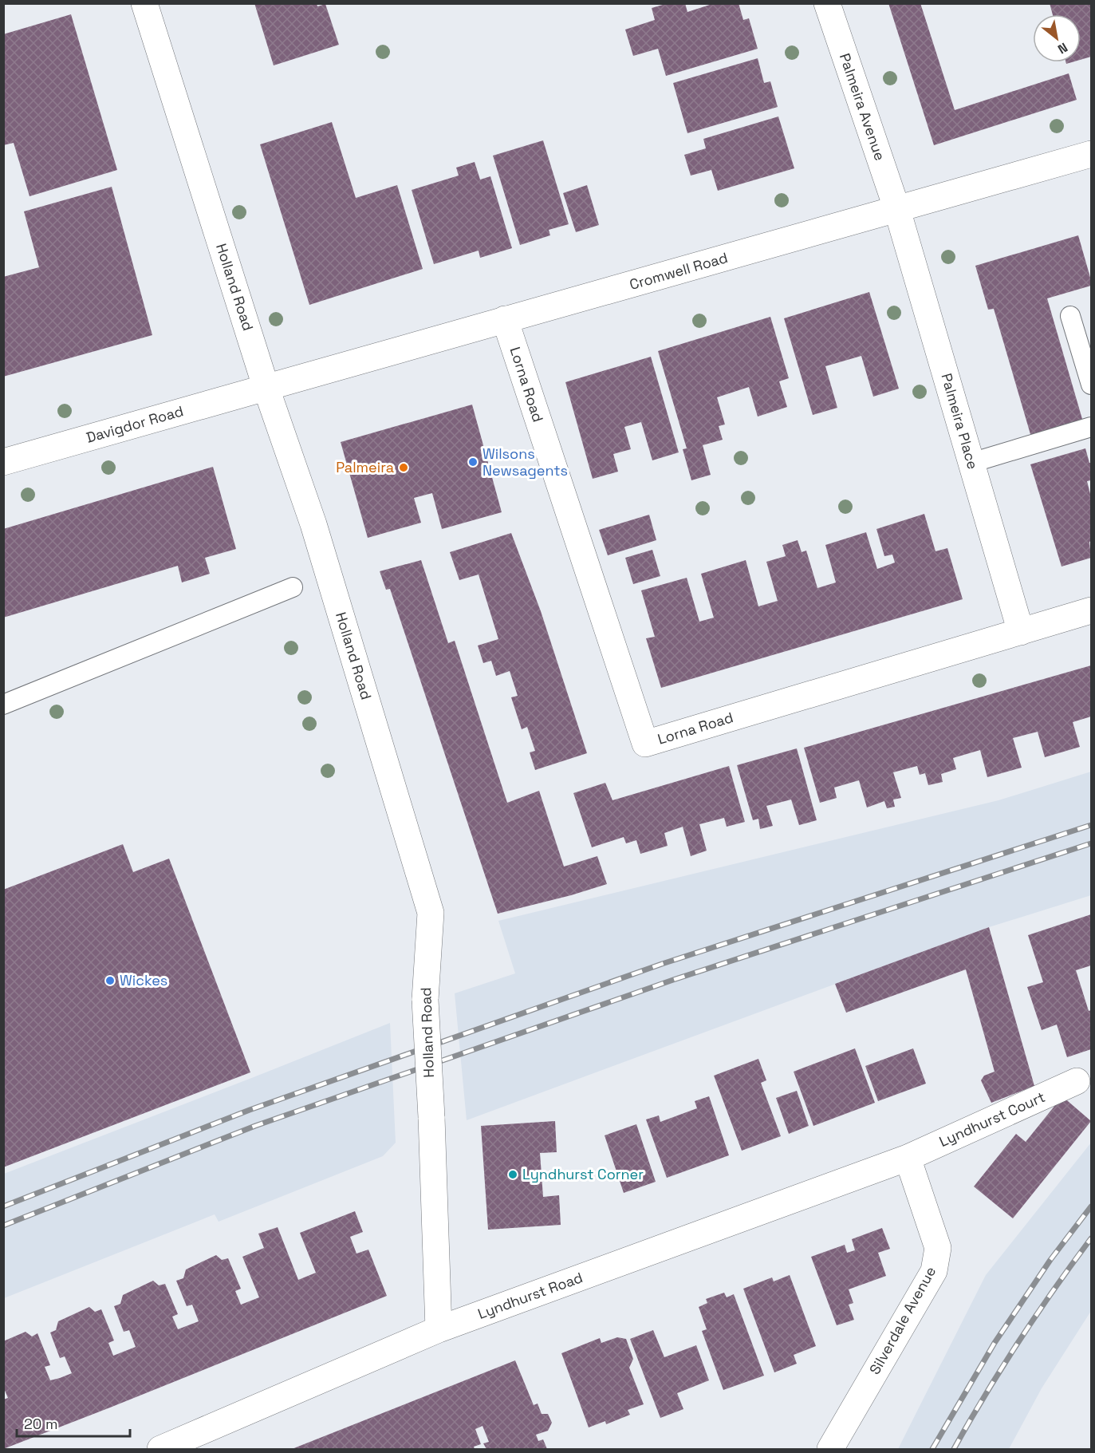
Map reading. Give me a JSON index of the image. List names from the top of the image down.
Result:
{
  "streets": {
    "street": [
      "Palmeira Avenue",
      "Cromwell Road",
      "Holland Road",
      "Lorna Road",
      "Palmeira Place",
      "Davigdor Road",
      "Lyndhurst Court",
      "Lyndhurst Road",
      "Silverdale Avenue"
    ]
  },
  "crossings": [
    ["Palmeira Avenue", "Cromwell Road"],
    ["Palmeira Avenue", "Palmeira Place"],
    ["Cromwell Road", "Holland Road"],
    ["Cromwell Road", "Lorna Road"],
    ["Cromwell Road", "Palmeira Place"],
    ["Cromwell Road", "Davigdor Road"],
    ["Holland Road", "Davigdor Road"],
    ["Holland Road", "Lyndhurst Road"],
    ["Lorna Road", "Palmeira Place"],
    ["Lyndhurst Court", "Lyndhurst Road"],
    ["Lyndhurst Court", "Silverdale Avenue"],
    ["Lyndhurst Road", "Silverdale Avenue"]
  ],
  "places": [
    "Wilsons Newsagents",
    "Palmeira",
    "Wickes",
    "Lyndhurst Corner"
  ],
  "scale_bar": "20 m",
  "north": "bottom right"
}
